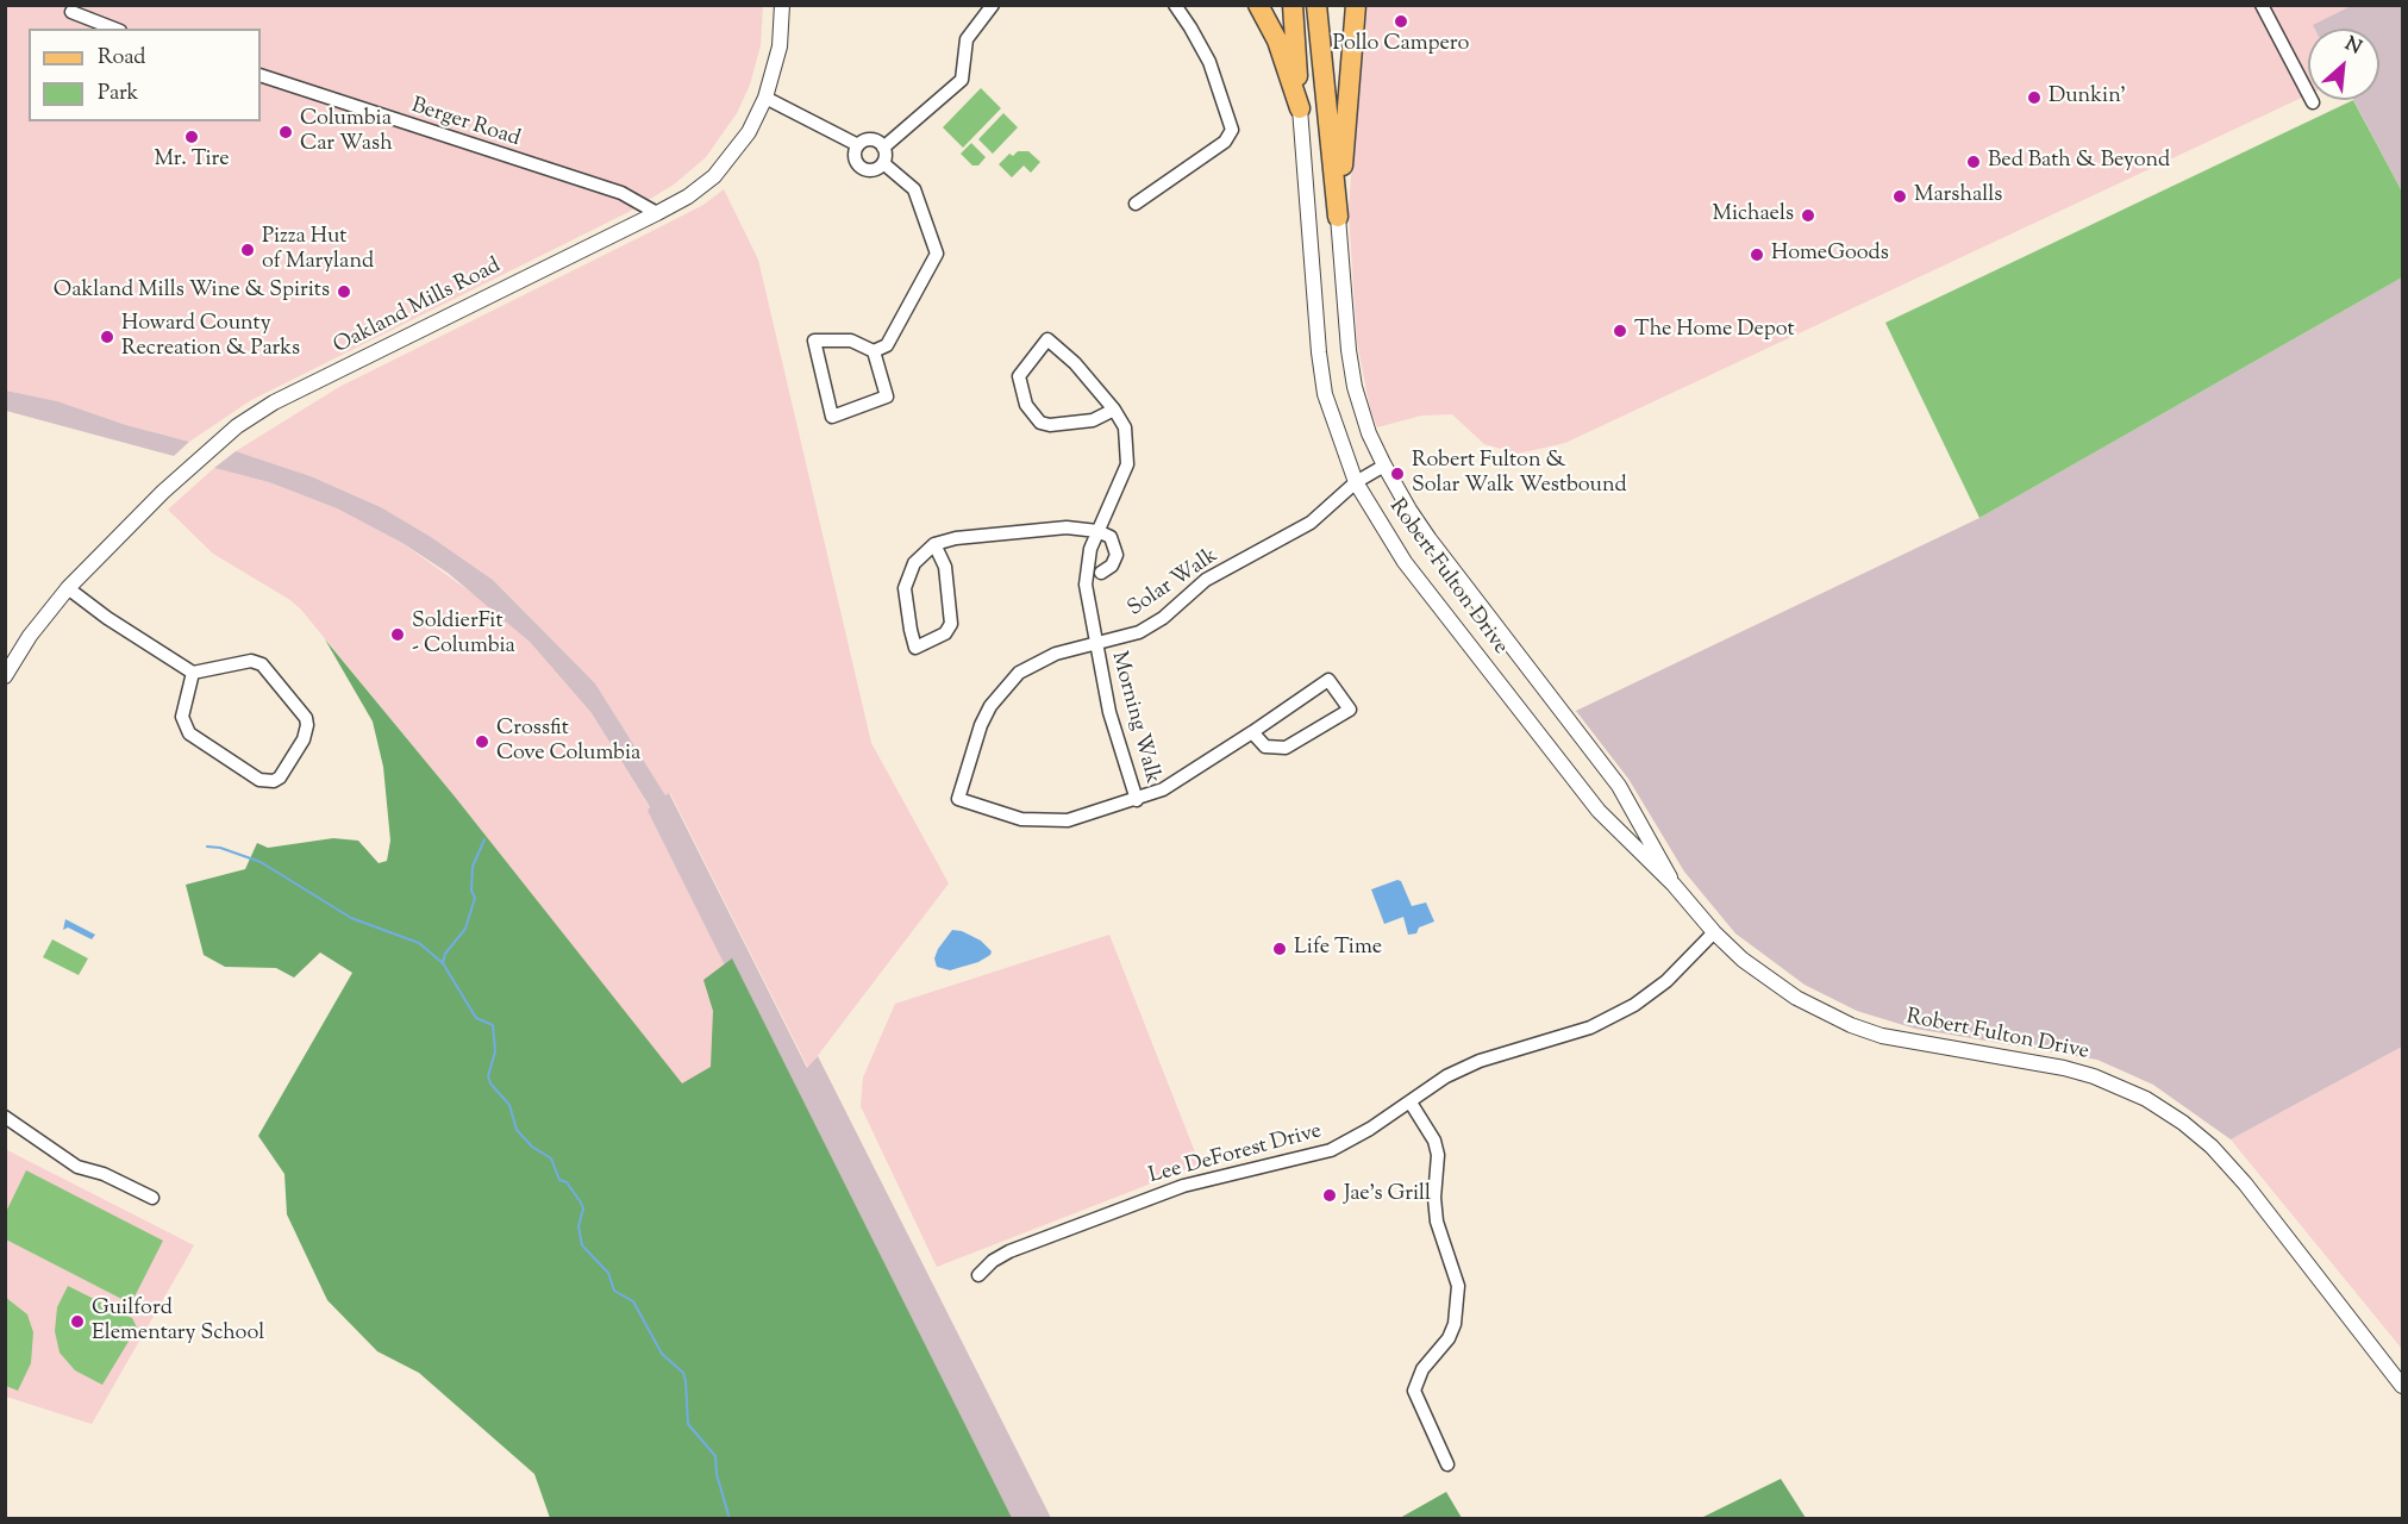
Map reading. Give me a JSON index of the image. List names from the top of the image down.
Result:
{
  "streets": {
    "street": [
      "Berger Road",
      "Oakland Mills Road",
      "Robert Fulton Drive",
      "Solar Walk",
      "Morning Walk",
      "Lee DeForest Drive"
    ]
  },
  "crossings": [
    ["Berger Road", "Oakland Mills Road"],
    ["Robert Fulton Drive", "Solar Walk"],
    ["Robert Fulton Drive", "Lee DeForest Drive"],
    ["Solar Walk", "Morning Walk"]
  ],
  "places": [
    "Pollo Campero",
    "Dunkin'",
    "Columbia Car Wash",
    "Mr. Tire",
    "Bed Bath & Beyond",
    "Marshalls",
    "Michaels",
    "Pizza Hut of Maryland",
    "HomeGoods",
    "Oakland Mills Wine & Spirits",
    "The Home Depot",
    "Howard County Recreation & Parks",
    "Robert Fulton & Solar Walk Westbound",
    "SoldierFit - Columbia",
    "Crossfit Cove Columbia",
    "Life Time",
    "Jae's Grill",
    "Guilford Elementary School"
  ],
  "legend": ["Road", "Park"],
  "north": "top right"
}
